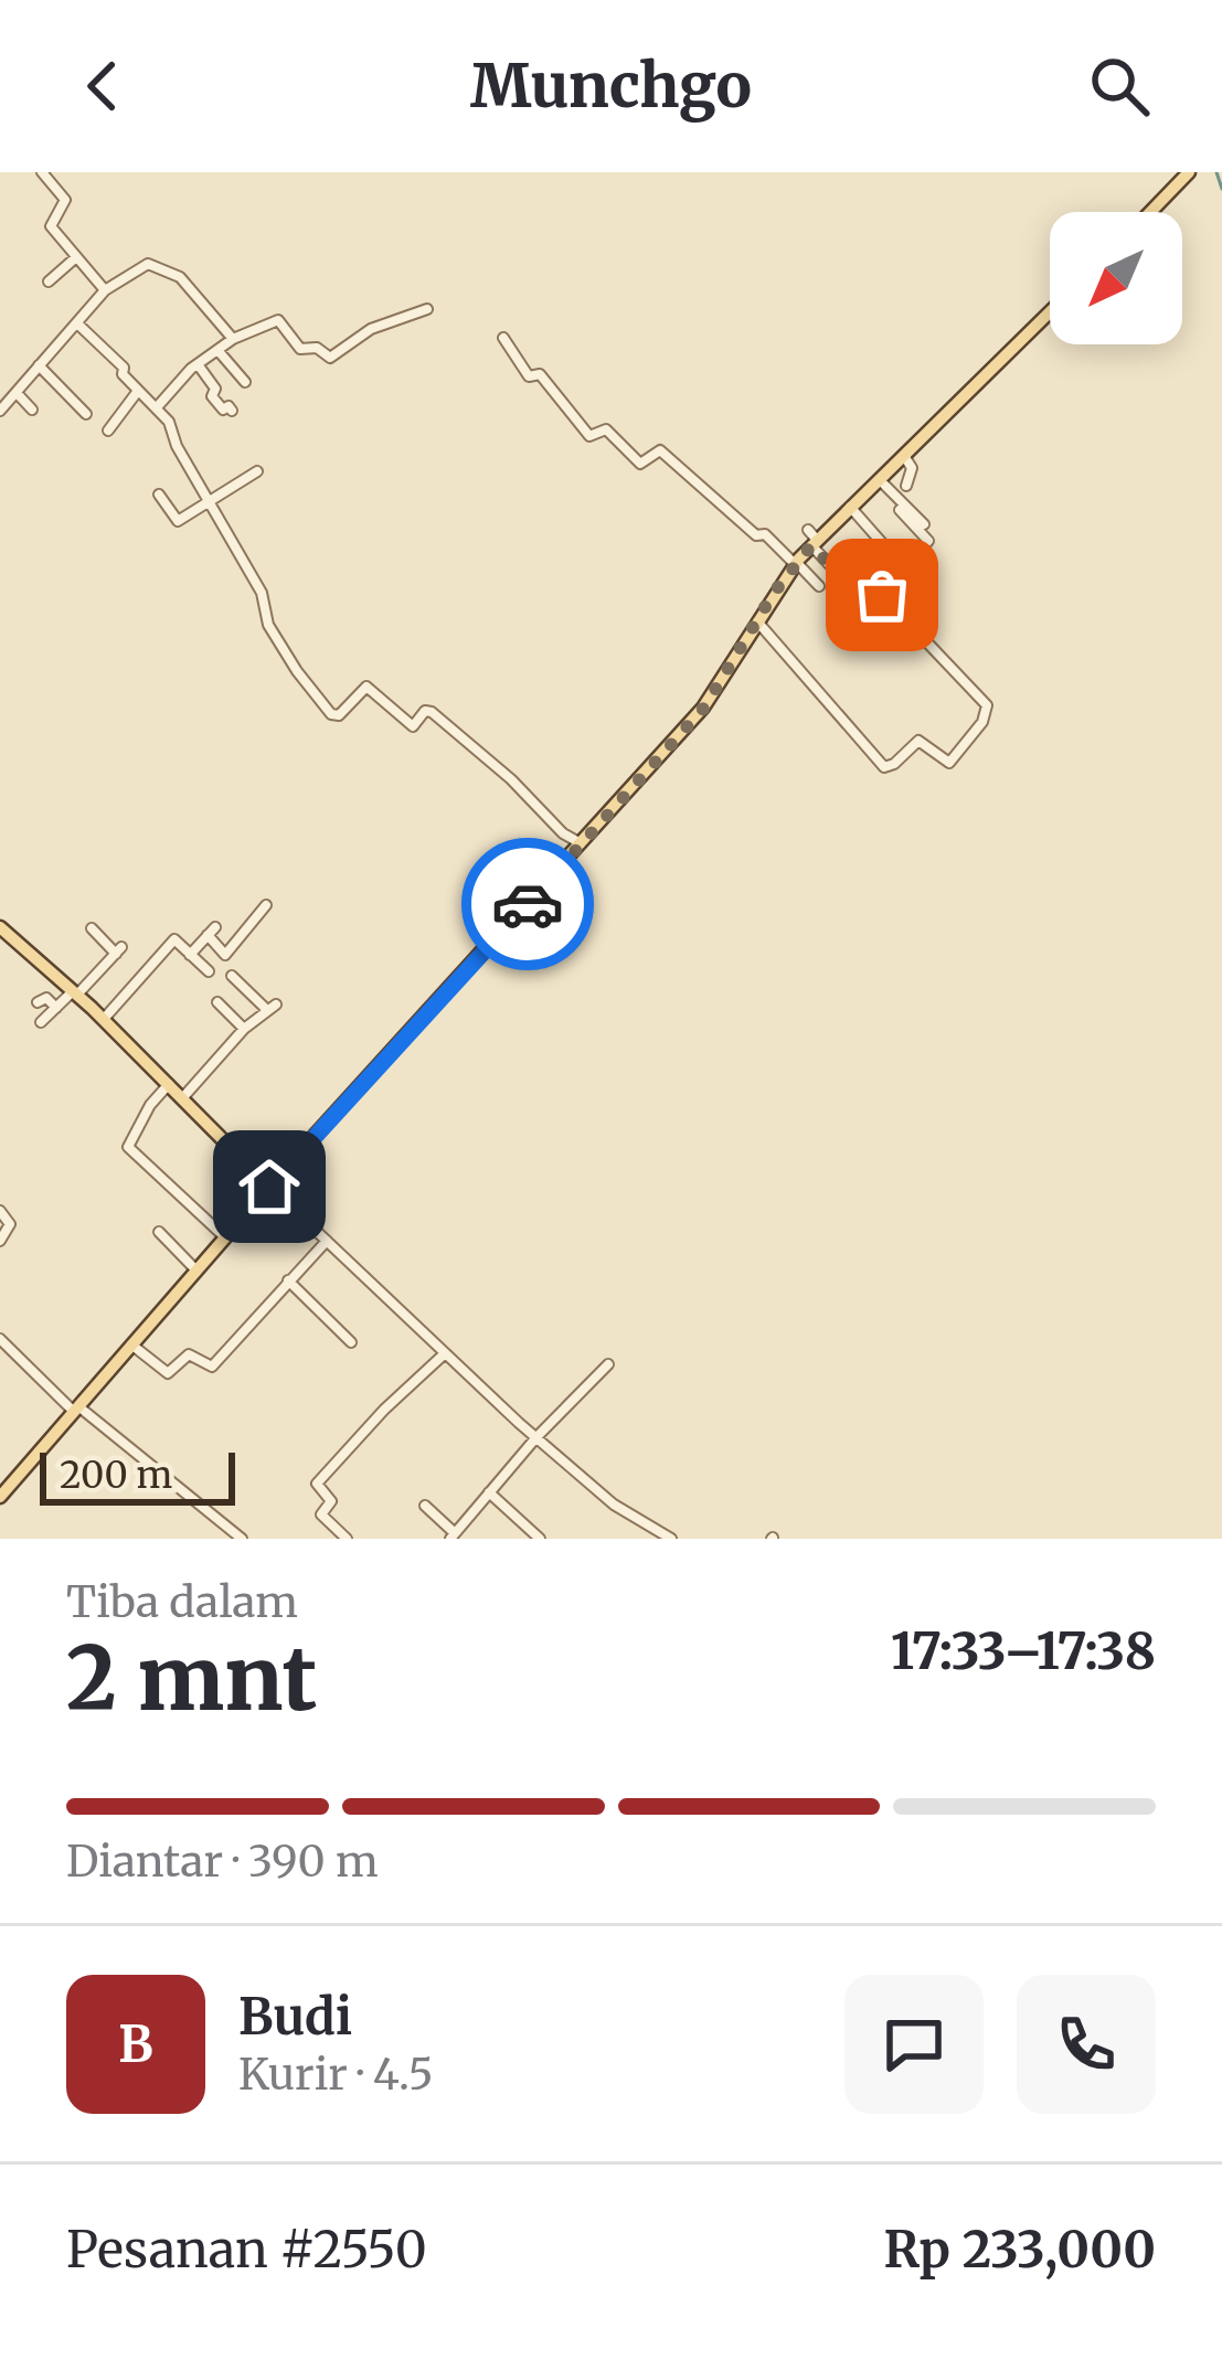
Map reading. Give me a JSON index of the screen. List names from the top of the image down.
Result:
{
  "scale_bar": "200 m",
  "north": "bottom left",
  "page": {
    "header": "Munchgo",
    "scale": "200 m",
    "heading": ["2 mnt", "Tiba dalam", "17:33–17:38"],
    "panel": [
      "Budi",
      "Kurir · 4.5",
      "Pesanan #2550",
      "Rp 233,000"
    ],
    "bar": "Diantar · 390 m",
    "round": "B"
  }
}
